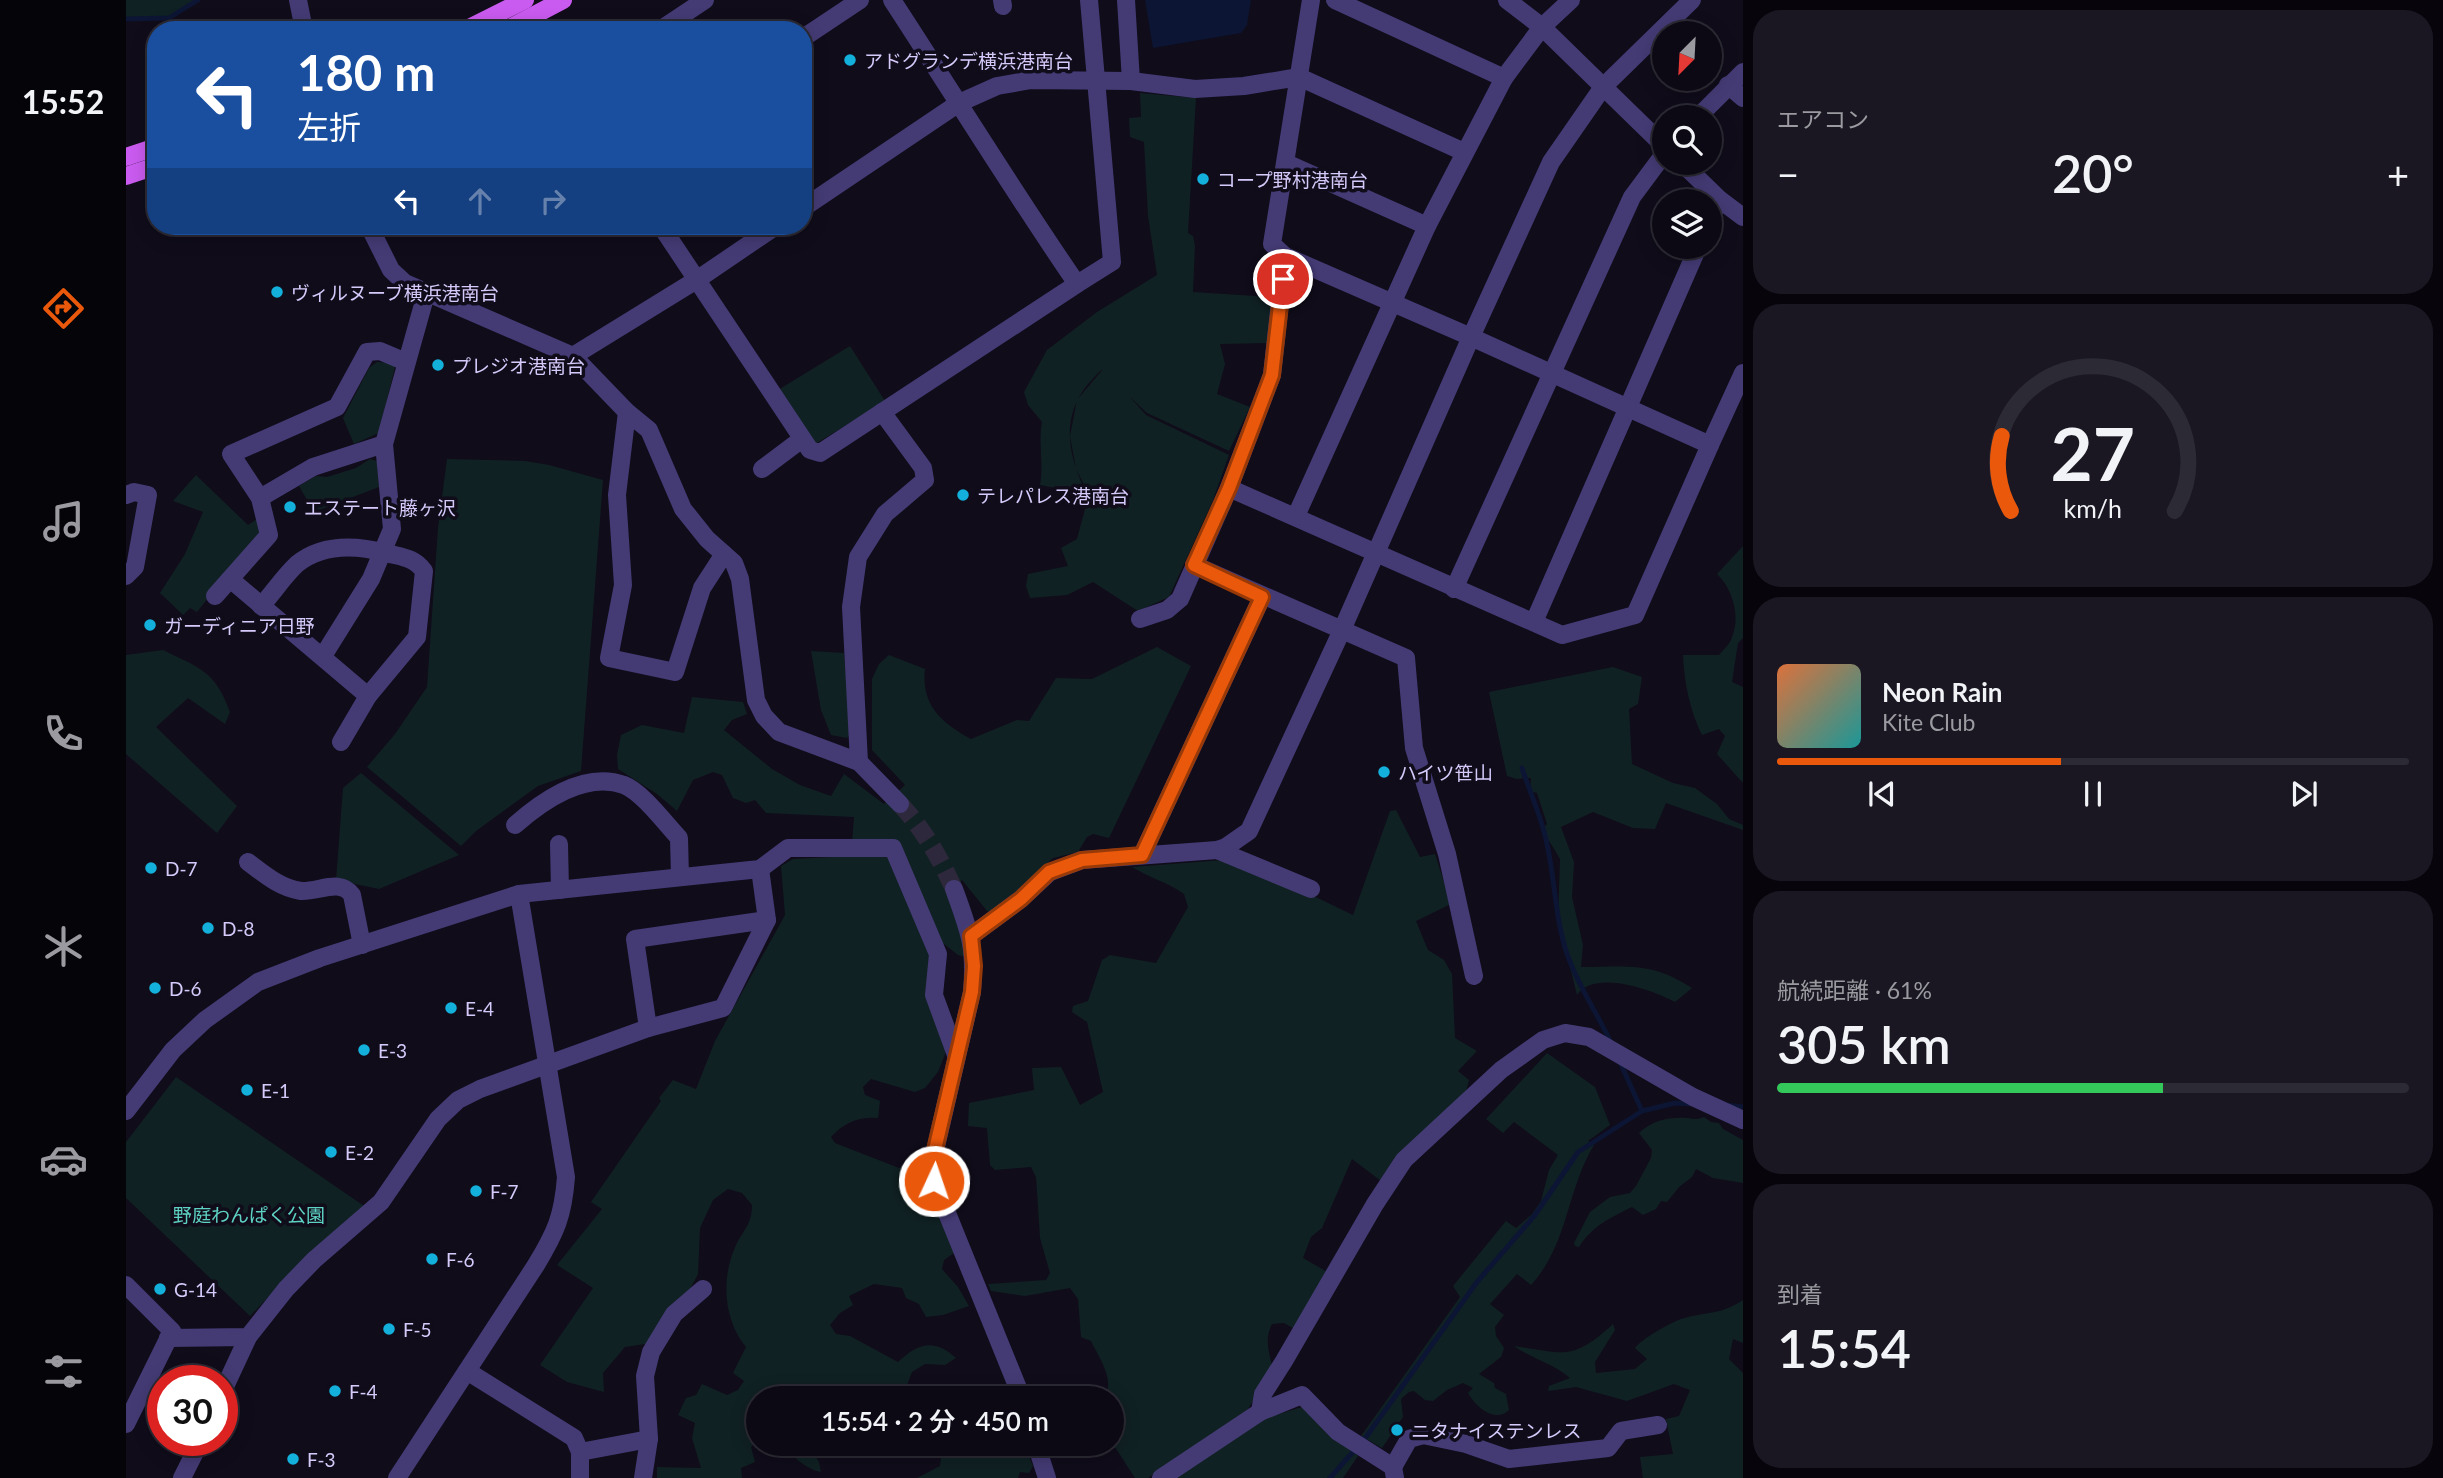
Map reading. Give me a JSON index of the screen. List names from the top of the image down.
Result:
{
  "parks": ["野庭わんぱく公園"],
  "places": [
    "アドグランデ横浜港南台",
    "コープ野村港南台",
    "ヴィルヌーブ横浜港南台",
    "プレジオ港南台",
    "テレパレス港南台",
    "エステート藤ヶ沢",
    "ガーディニア日野",
    "ハイツ笹山",
    "D-7",
    "D-8",
    "D-6",
    "E-4",
    "E-3",
    "E-1",
    "E-2",
    "F-7",
    "F-6",
    "G-14",
    "F-5",
    "F-4",
    "ニタナイステンレス",
    "F-3"
  ],
  "north": "bottom left",
  "page": {
    "tabs": "15:52",
    "tile": [
      "エアコン",
      ["航続距離 · 61%", "305 km"],
      ["到着", "15:54"]
    ],
    "turn": ["180 m", "左折"],
    "heat": ["−", "20°", "+"],
    "song": ["Neon Rain", "Kite Club"],
    "limit": "30",
    "trip": "15:54 · 2 分 · 450 m",
    "gauge": ["27", "km/h"]
  }
}
